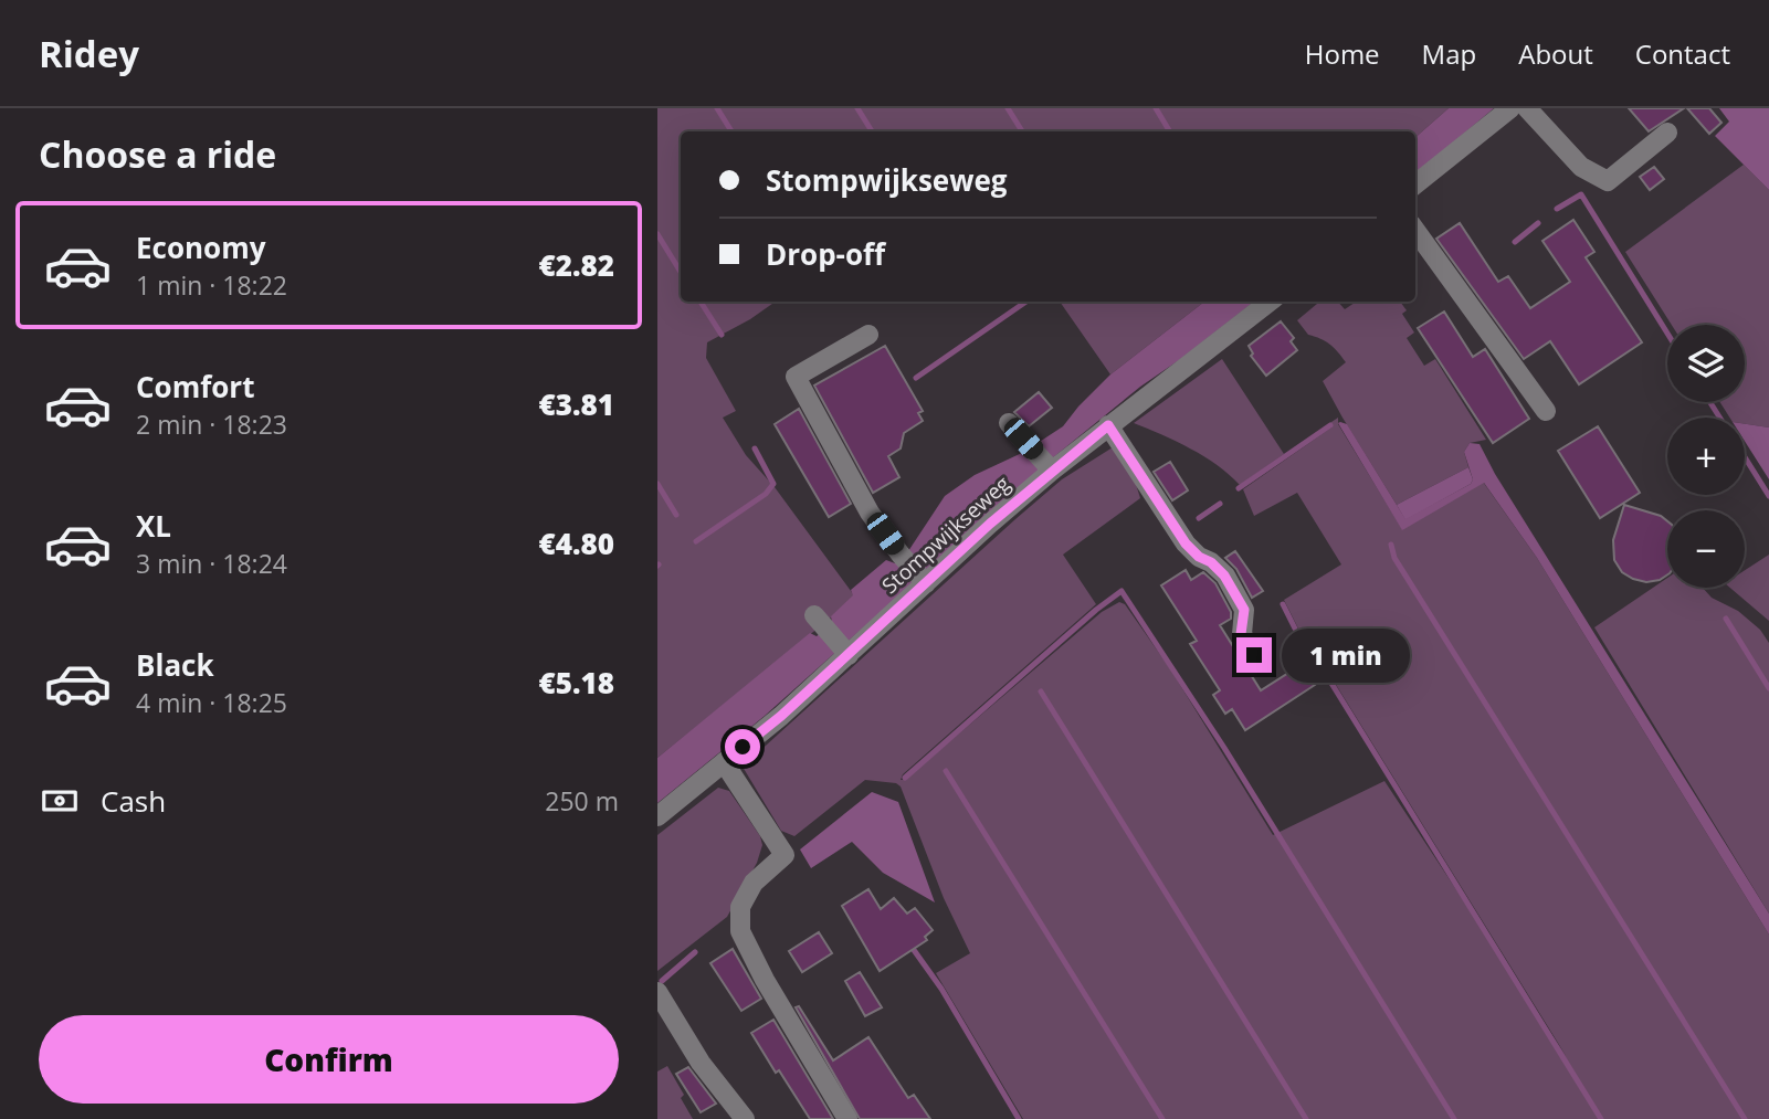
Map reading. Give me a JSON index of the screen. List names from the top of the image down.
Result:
{
  "streets": {
    "street": ["Stompwijkseweg"]
  },
  "page": {
    "header": "Ridey",
    "nav": [
      "Home",
      "Map",
      "About",
      "Contact"
    ],
    "heading": "Choose a ride",
    "banner": ["Stompwijkseweg", "Drop-off"],
    "list": [
      {
        "name": "Economy",
        "note": "1 min · 18:22",
        "value": "€2.82"
      },
      {
        "name": "Comfort",
        "note": "2 min · 18:23",
        "value": "€3.81"
      },
      {
        "name": "XL",
        "note": "3 min · 18:24",
        "value": "€4.80"
      },
      {
        "name": "Black",
        "note": "4 min · 18:25",
        "value": "€5.18"
      }
    ],
    "map_buttons": ["+", "−"],
    "bubble": "1 min",
    "pay": ["Cash", "250 m"],
    "buttons": "Confirm"
  }
}
